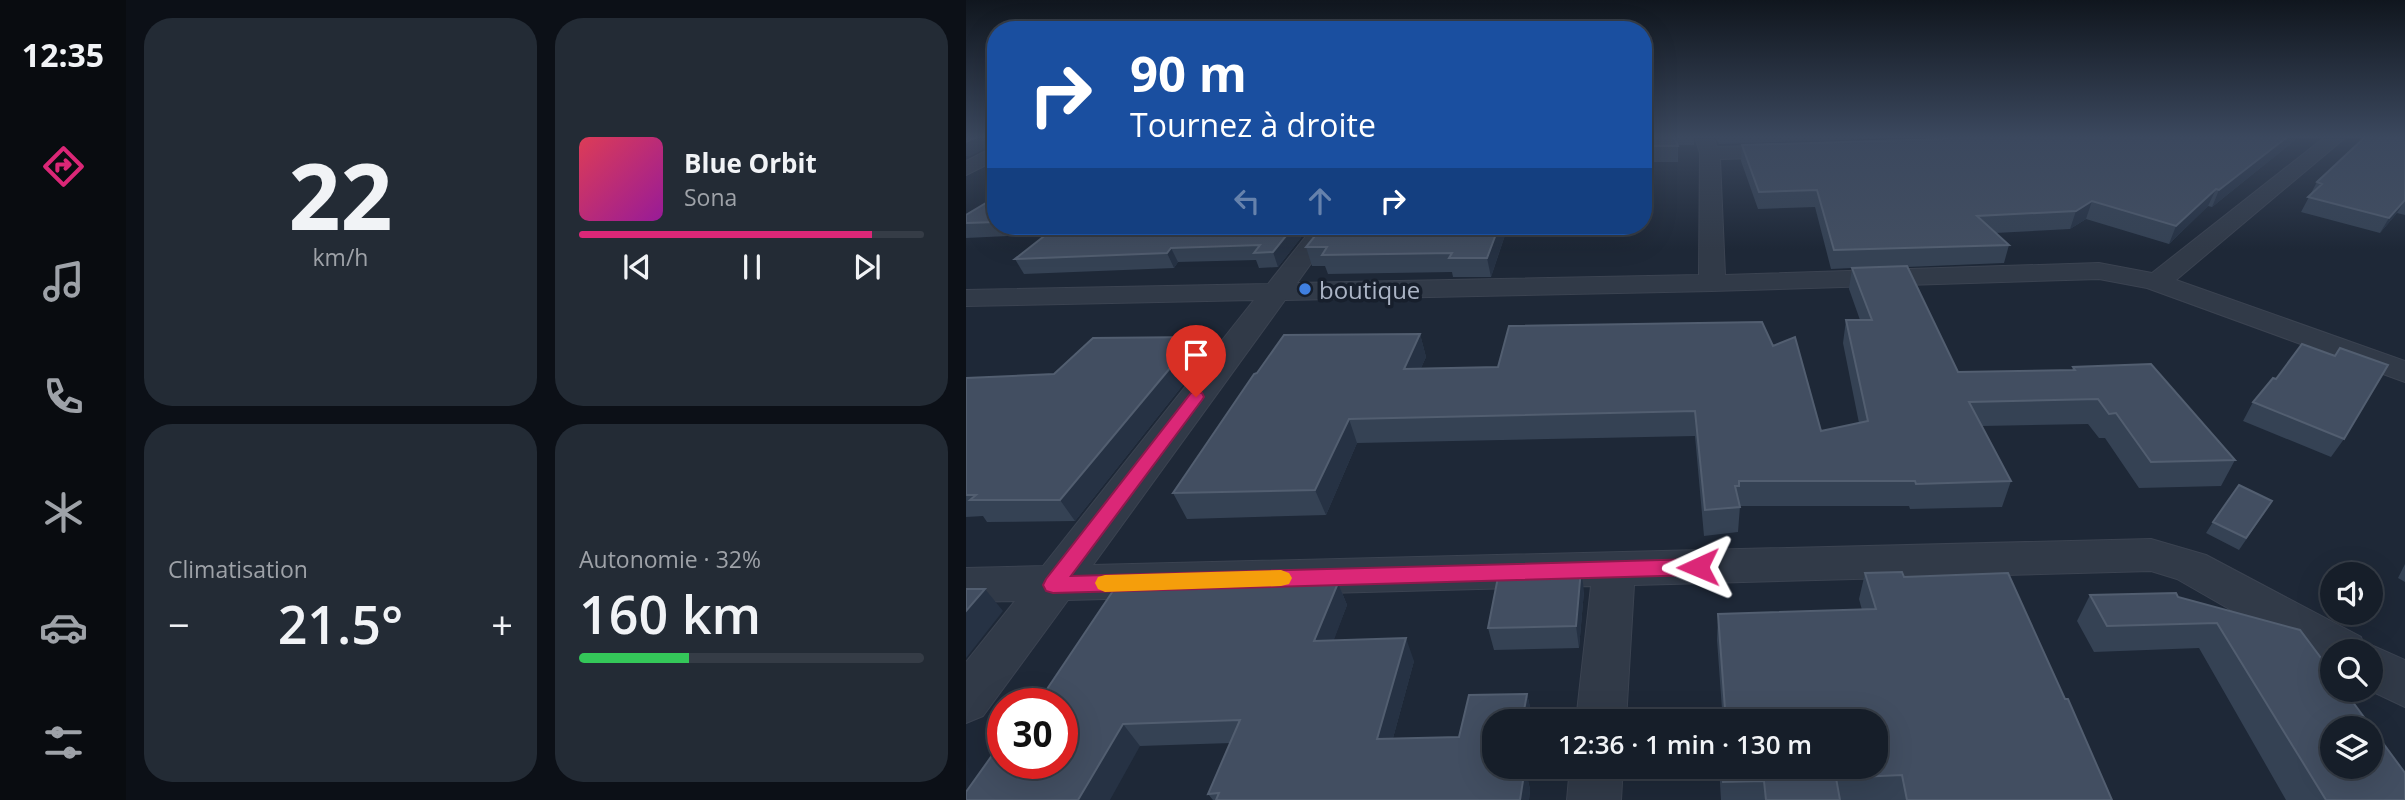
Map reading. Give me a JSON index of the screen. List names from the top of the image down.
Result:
{
  "places": ["boutique"],
  "page": {
    "tabs": "12:35",
    "tile": [
      ["22", "km/h"],
      "Climatisation",
      ["Autonomie · 32%", "160 km"]
    ],
    "turn": ["90 m", "Tournez à droite"],
    "song": ["Blue Orbit", "Sona"],
    "heat": ["−", "21.5°", "+"],
    "limit": "30",
    "trip": "12:36 · 1 min · 130 m"
  }
}
